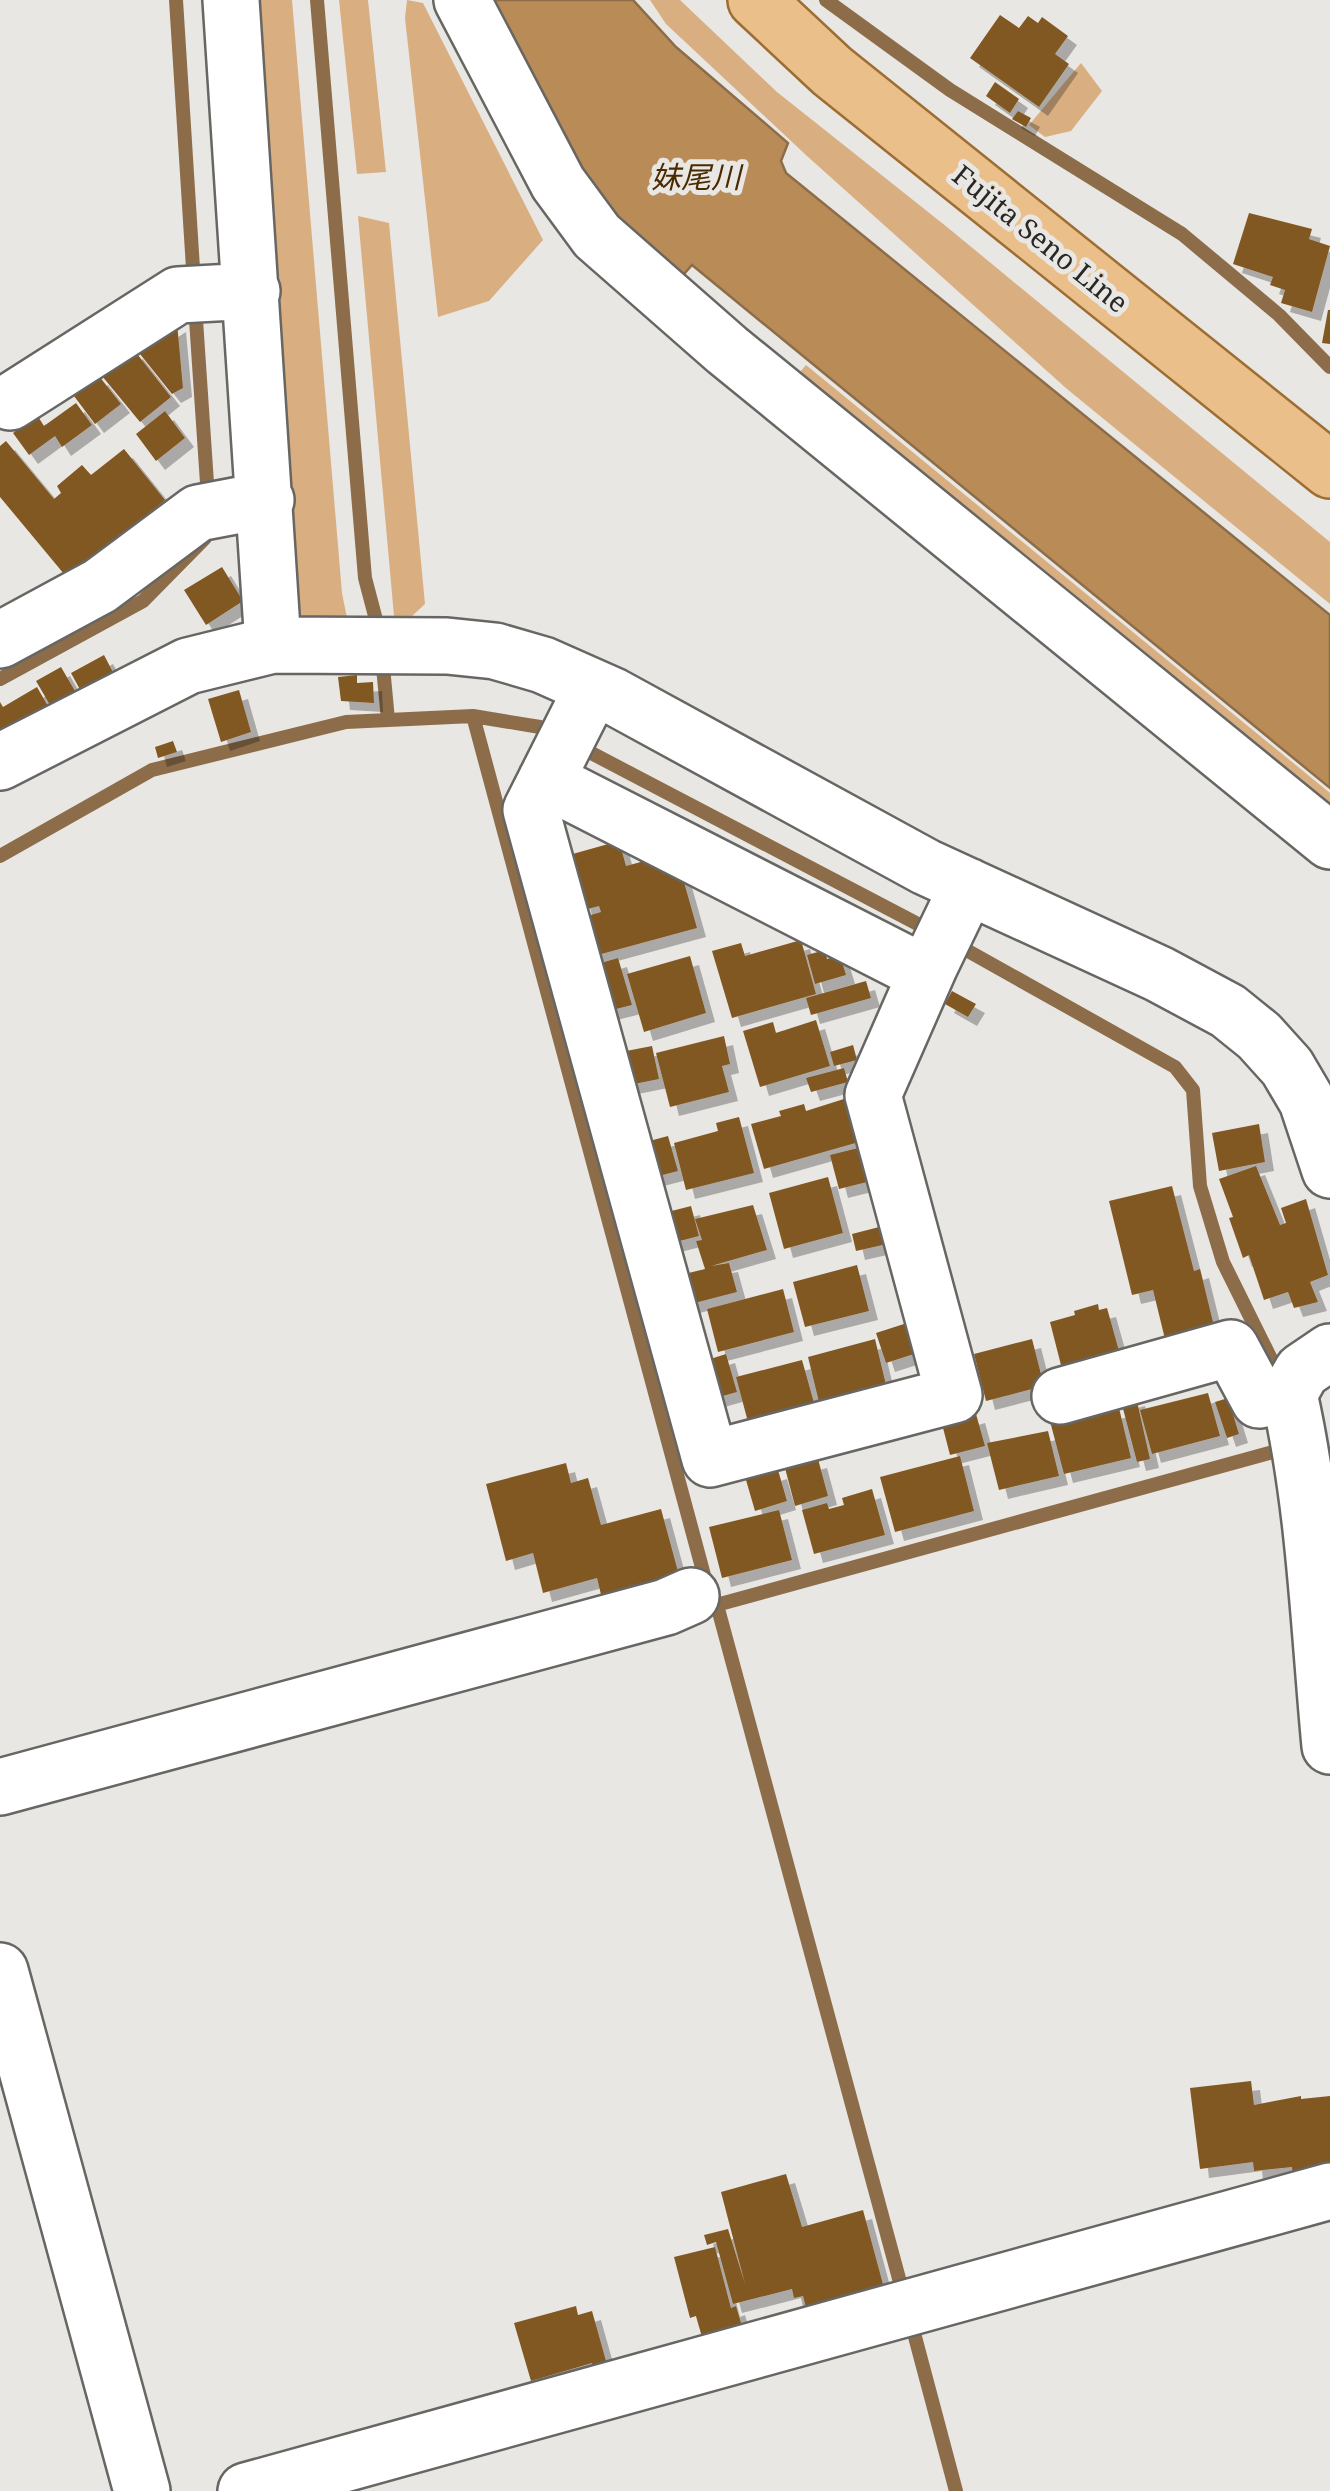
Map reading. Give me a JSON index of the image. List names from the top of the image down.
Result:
{
  "streets": {
    "main road": ["Fujita Seno Line"]
  },
  "water": ["妹尾川"]
}
